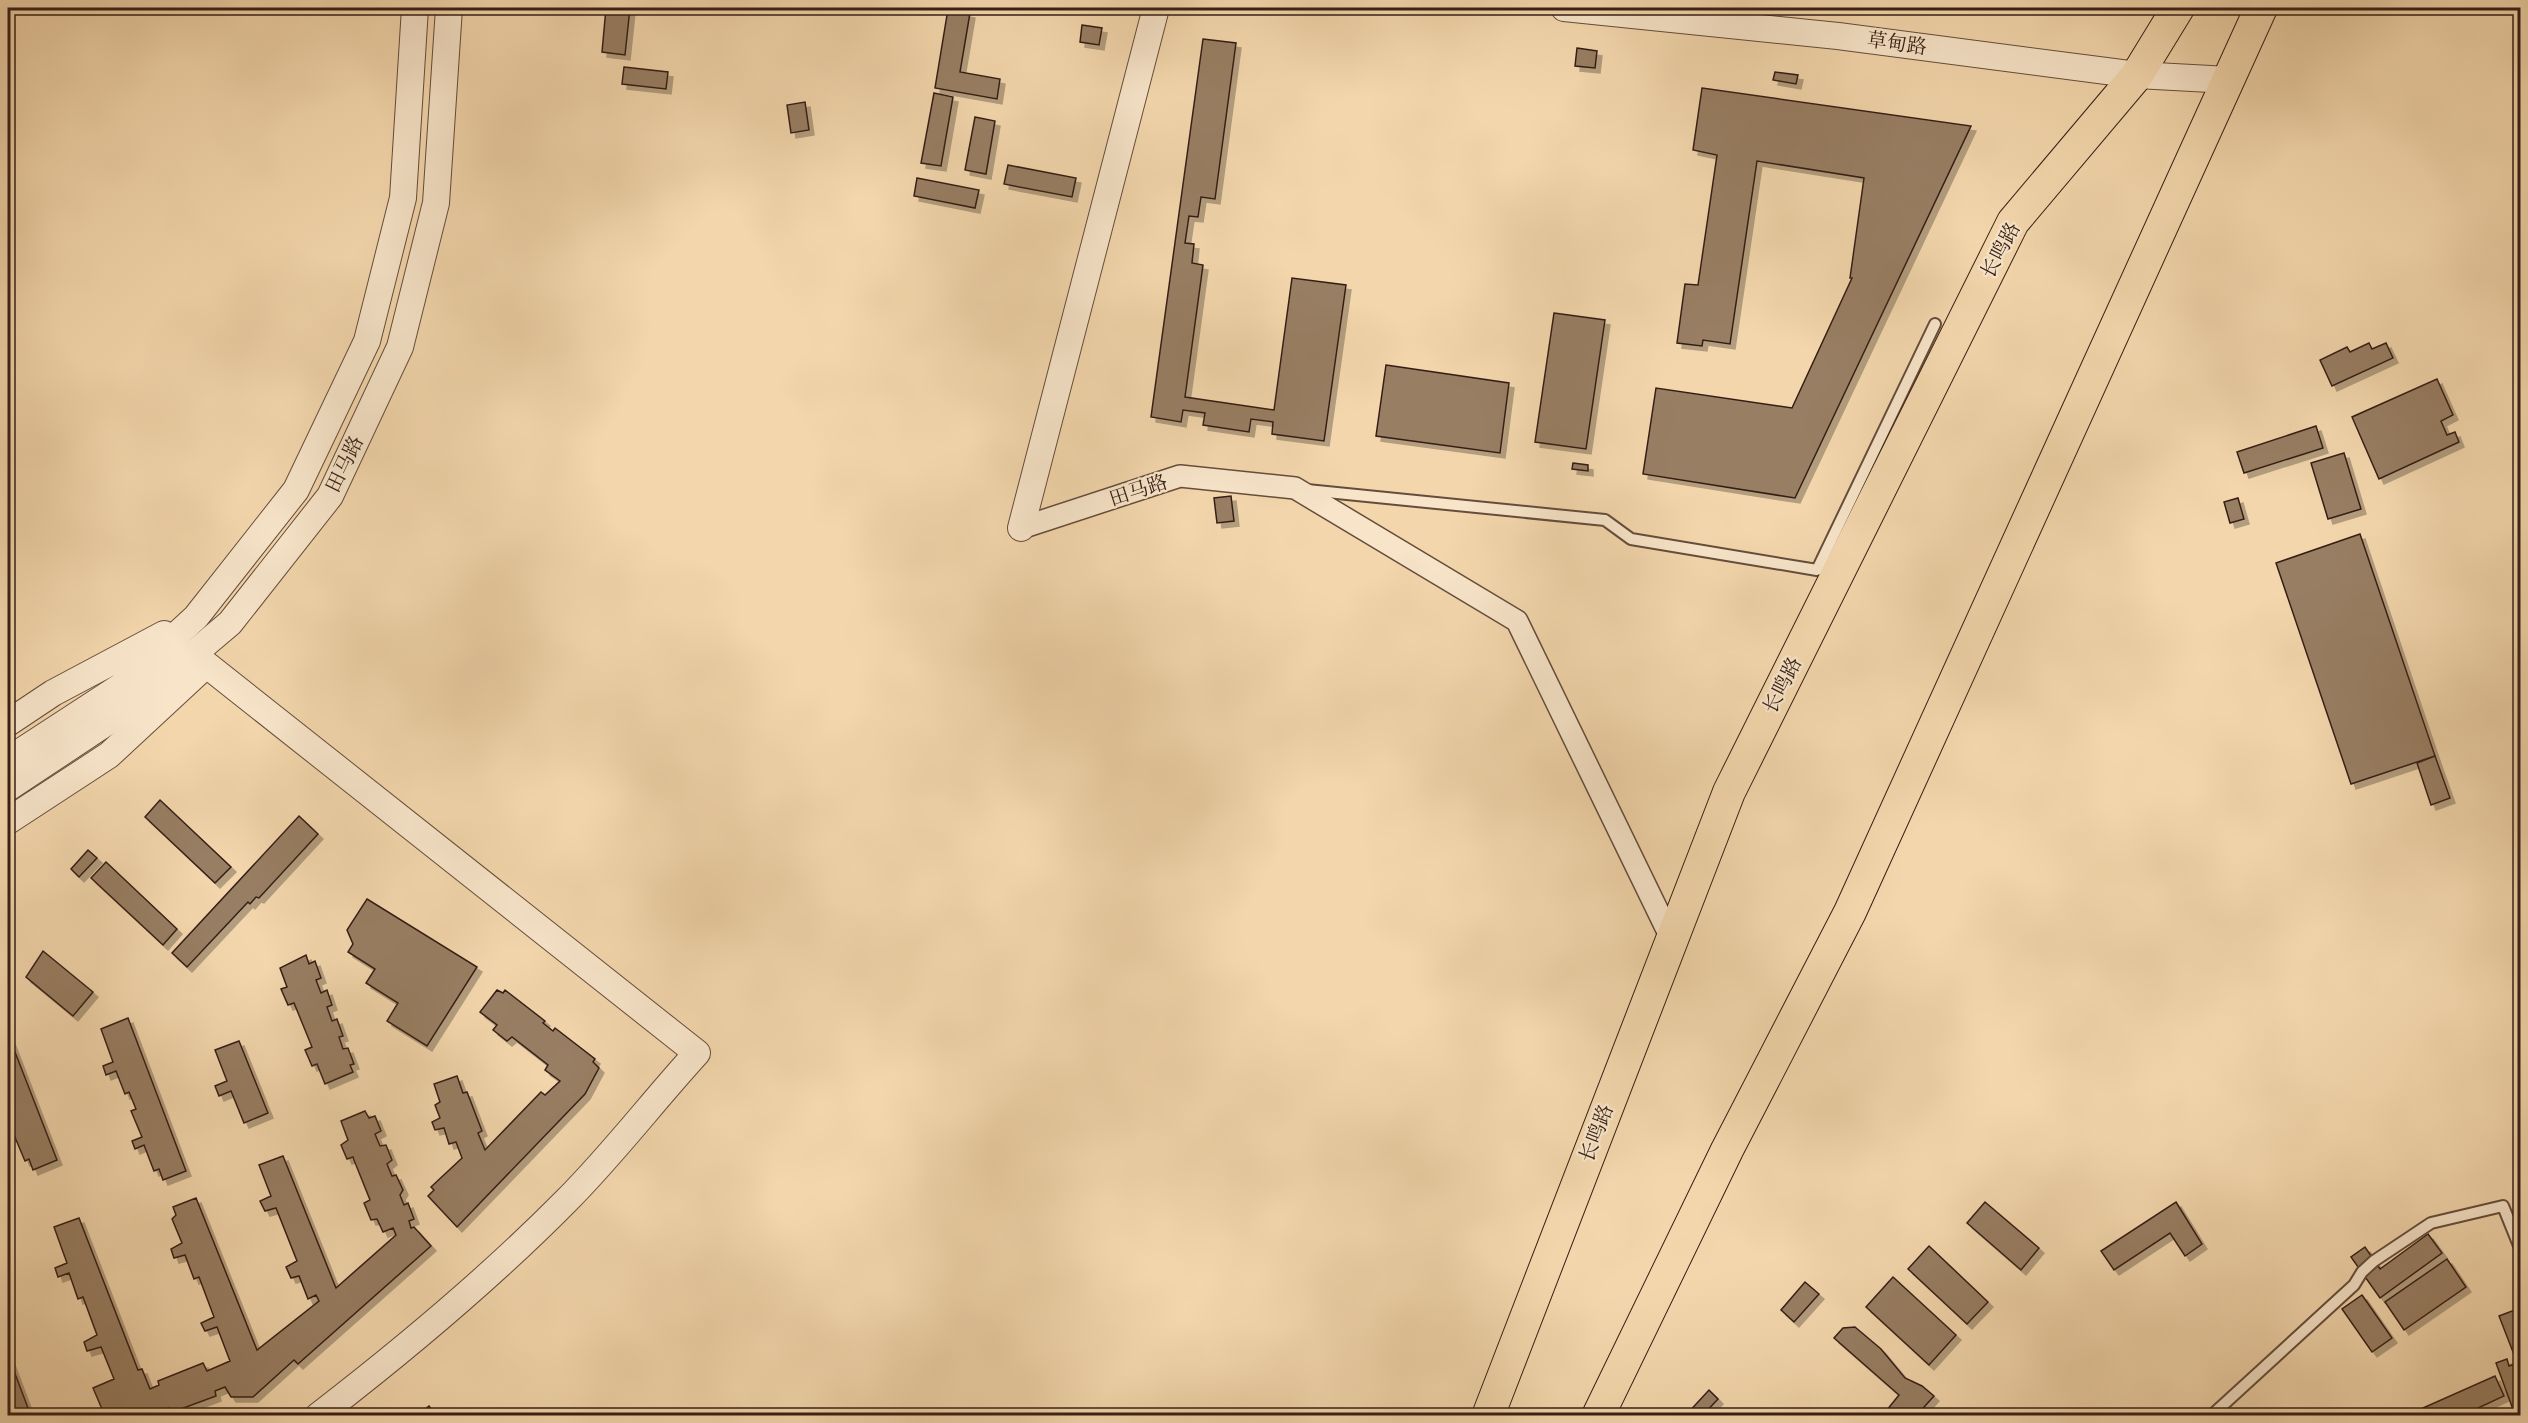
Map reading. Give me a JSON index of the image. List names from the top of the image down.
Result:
{
  "streets": {
    "main road": ["长鸣路"],
    "street": ["草甸路", "田马路"]
  },
  "crossings": [
    ["草甸路", "长鸣路"]
  ]
}
